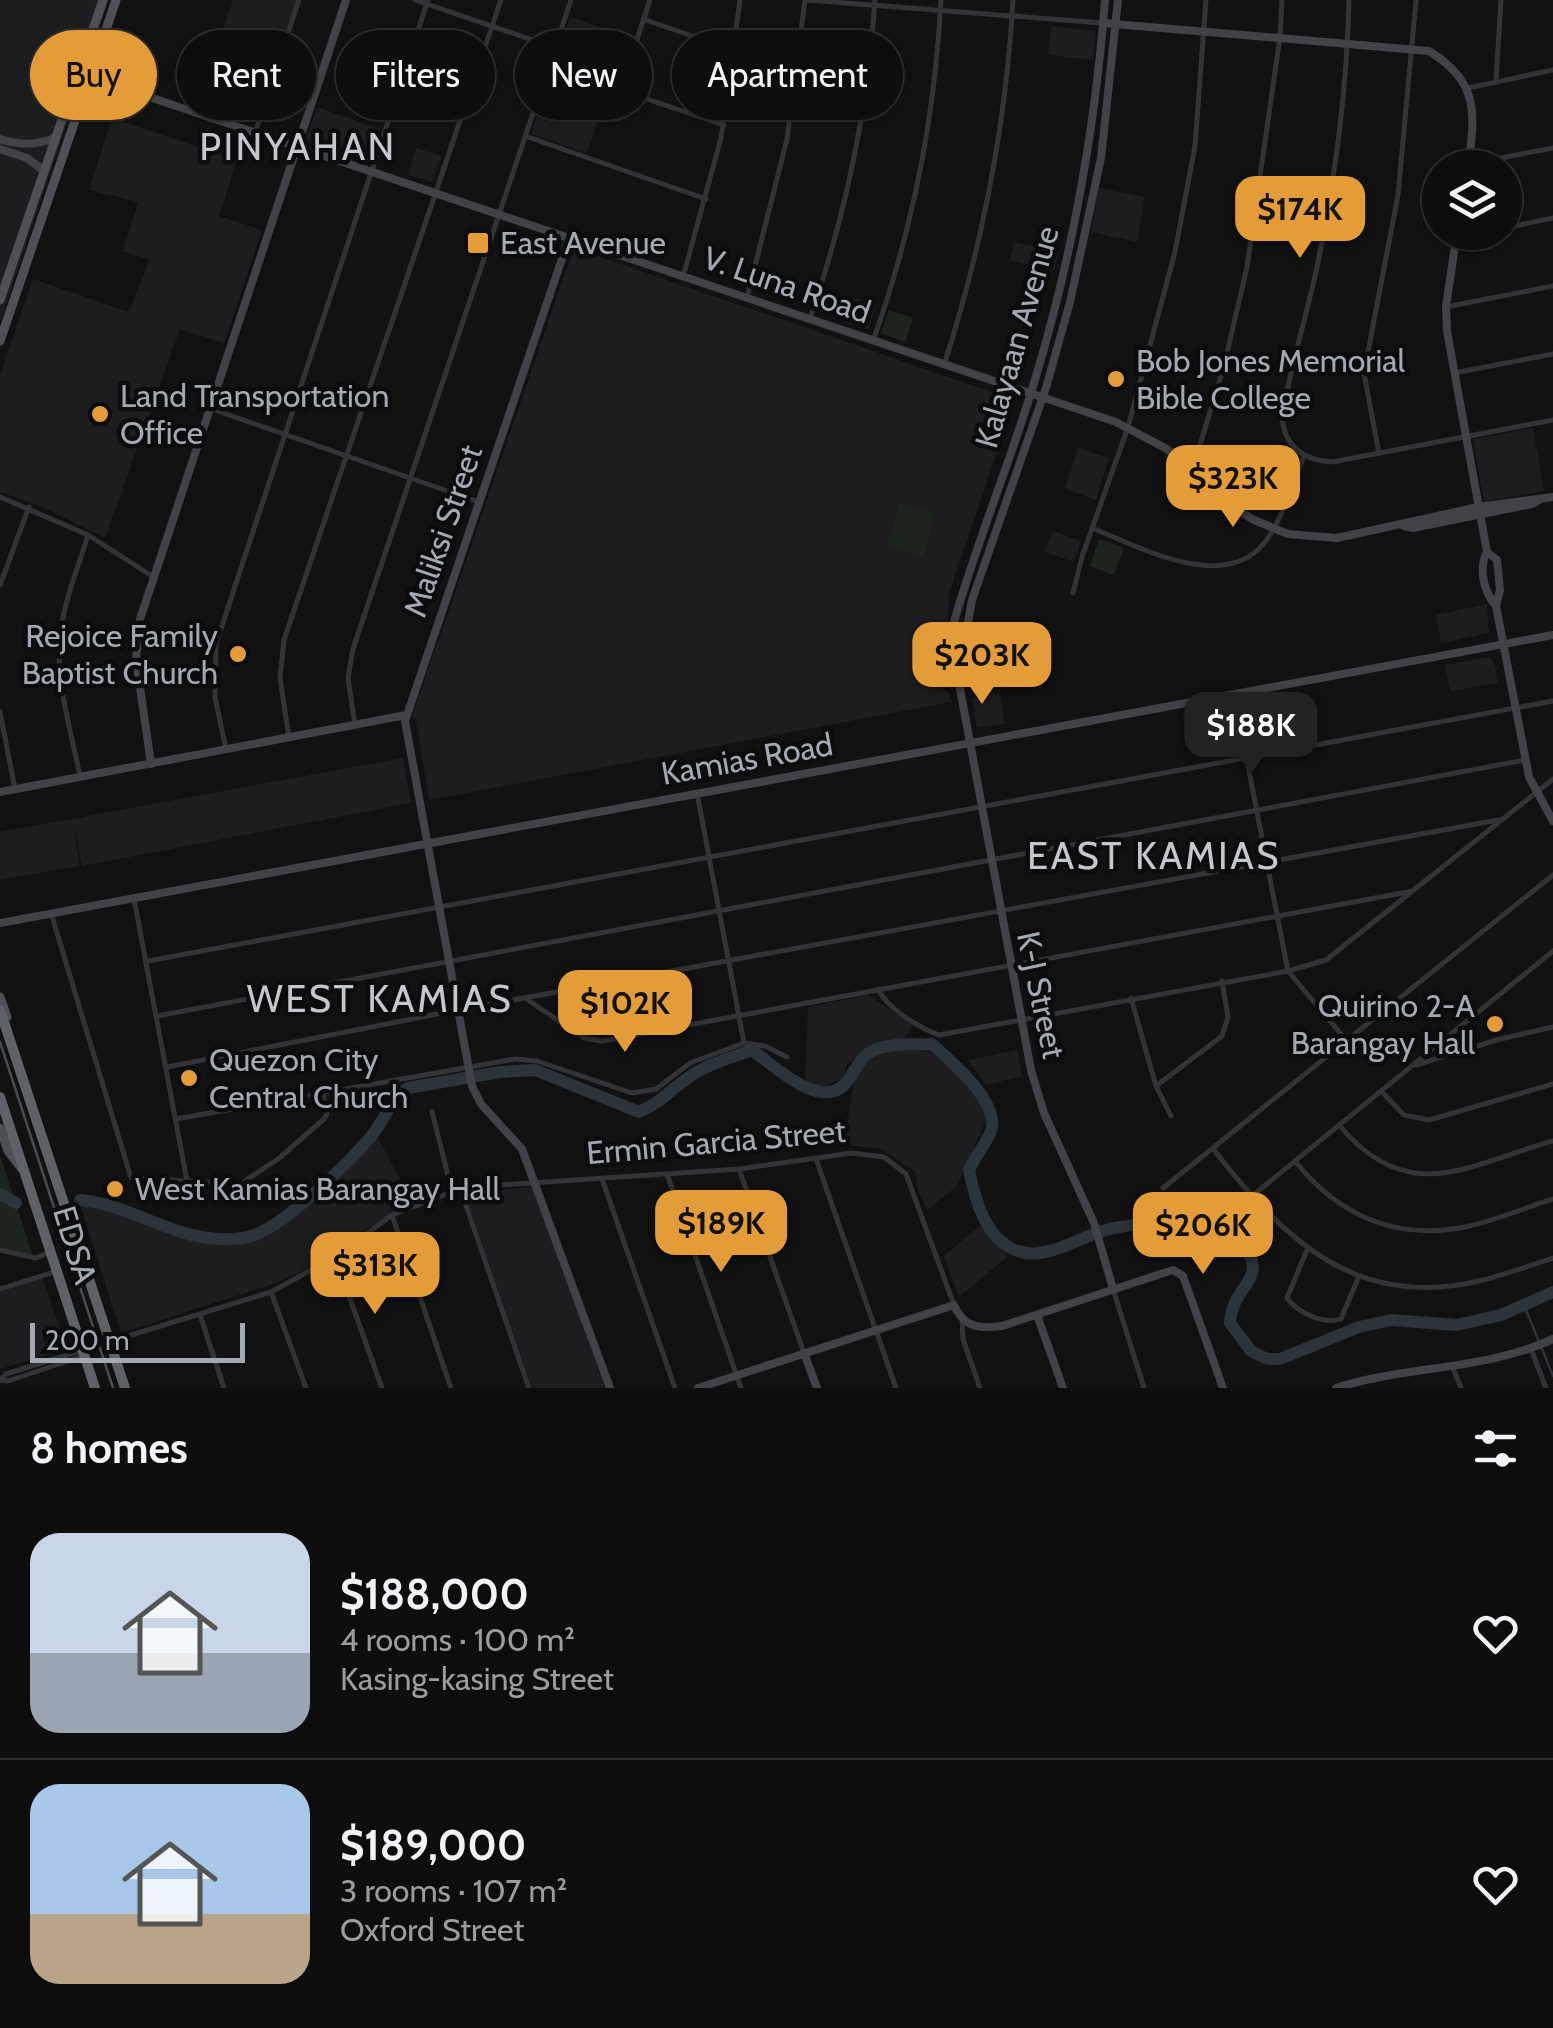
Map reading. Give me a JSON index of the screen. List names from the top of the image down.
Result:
{
  "streets": {
    "highway": ["EDSA"],
    "street": [
      "V. Luna Road",
      "Kalayaan Avenue",
      "Maliksi Street",
      "Kamias Road",
      "K-J Street",
      "Ermin Garcia Street"
    ]
  },
  "crossings": [
    ["V. Luna Road", "Kalayaan Avenue"],
    ["V. Luna Road", "Maliksi Street"],
    ["Kalayaan Avenue", "Kamias Road"],
    ["Kalayaan Avenue", "K-J Street"],
    ["Maliksi Street", "Kamias Road"],
    ["Maliksi Street", "Ermin Garcia Street"],
    ["Kamias Road", "K-J Street"],
    ["Ermin Garcia Street", "EDSA"]
  ],
  "districts": ["PINYAHAN", "EAST KAMIAS", "WEST KAMIAS"],
  "places": {
    "transit": ["East Avenue"],
    "other": [
      "Bob Jones Memorial Bible College",
      "Land Transportation Office",
      "Rejoice Family Baptist Church",
      "Quirino 2-A Barangay Hall",
      "Quezon City Central Church",
      "West Kamias Barangay Hall"
    ]
  },
  "scale_bar": "200 m",
  "page": {
    "chip": [
      "Buy",
      "Rent",
      "Filters",
      "New",
      "Apartment"
    ],
    "price": [
      "$174K",
      "$323K",
      "$203K",
      "$188K",
      "$102K",
      "$189K",
      "$206K",
      "$313K"
    ],
    "scale": "200 m",
    "heading": "8 homes",
    "list": [
      {
        "name": "$188,000",
        "note": "4 rooms · 100 m² · Kasing-kasing Street"
      },
      {
        "name": "$189,000",
        "note": "3 rooms · 107 m² · Oxford Street"
      }
    ]
  }
}
